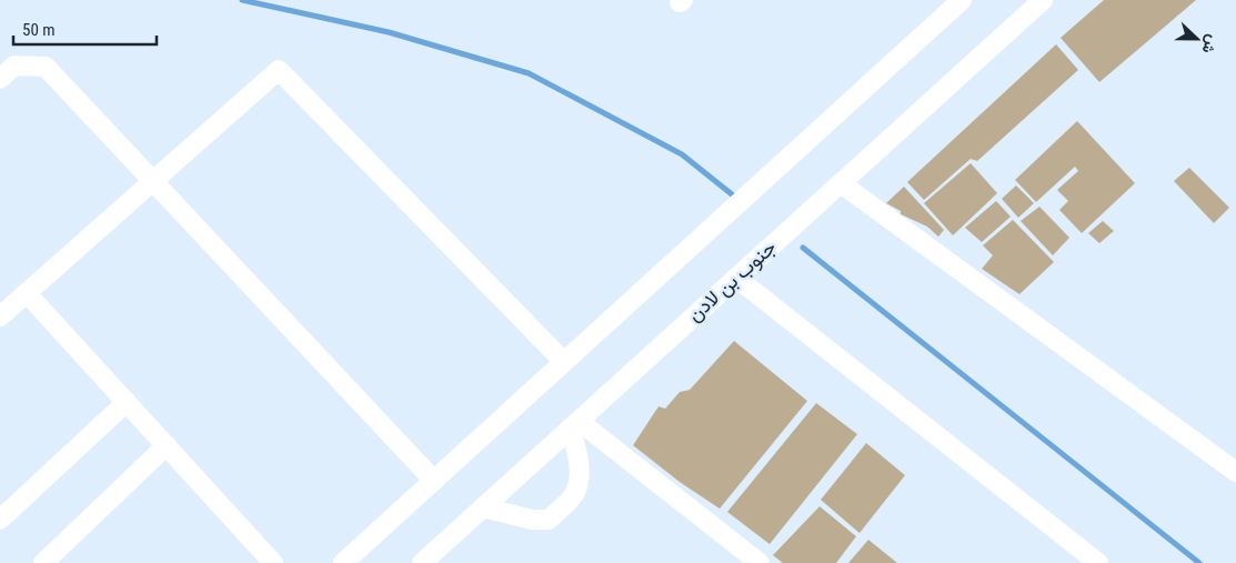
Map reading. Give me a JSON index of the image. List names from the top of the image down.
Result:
{
  "streets": {
    "street": ["جنوب بن لادن"]
  },
  "scale_bar": "50 m",
  "north": "right"
}
